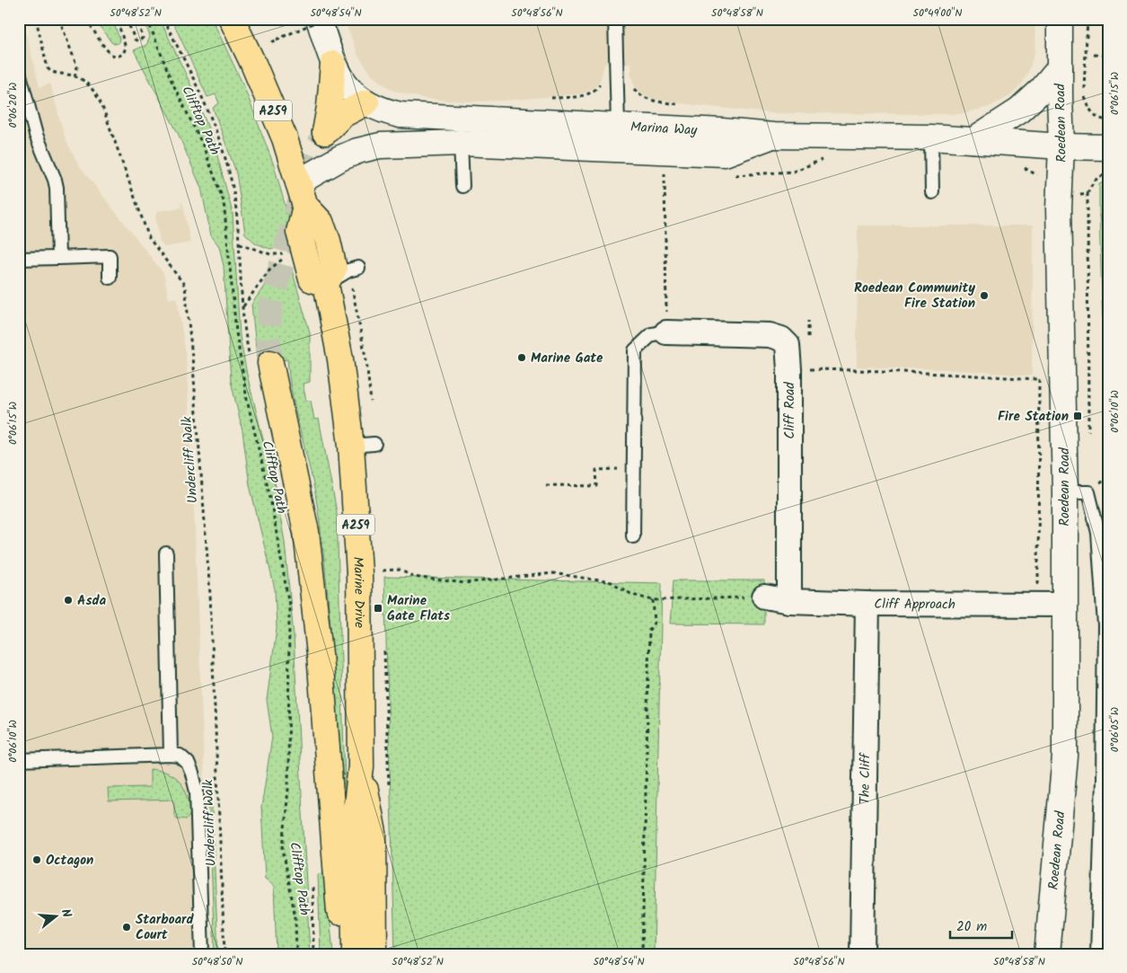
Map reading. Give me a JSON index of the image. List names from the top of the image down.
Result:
{
  "streets": {
    "main road": ["A259", "Marine Drive"],
    "street": [
      "Roedean Road",
      "Marina Way",
      "Cliff Road",
      "Cliff Approach",
      "The Cliff"
    ],
    "path": ["Clifftop Path", "Undercliff Walk"]
  },
  "crossings": [
    ["A259", "Marine Drive"],
    ["Roedean Road", "Marina Way"],
    ["Roedean Road", "Cliff Approach"],
    ["Cliff Road", "Cliff Approach"],
    ["Cliff Approach", "The Cliff"]
  ],
  "places": {
    "other": [
      "Roedean Community Fire Station",
      "Marine Gate",
      "Asda",
      "Octagon",
      "Starboard Court"
    ],
    "transit": ["Fire Station", "Marine Gate Flats"]
  },
  "scale_bar": "20 m",
  "north": "right",
  "coordinates": [
    "50°48'52\"N",
    "50°48'54\"N",
    "50°48'56\"N",
    "50°48'58\"N",
    "50°49'00\"N",
    "0°06'15\"W",
    "0°06'20\"W",
    "0°06'10\"W",
    "0°06'05\"W",
    "50°48'50\"N"
  ]
}
